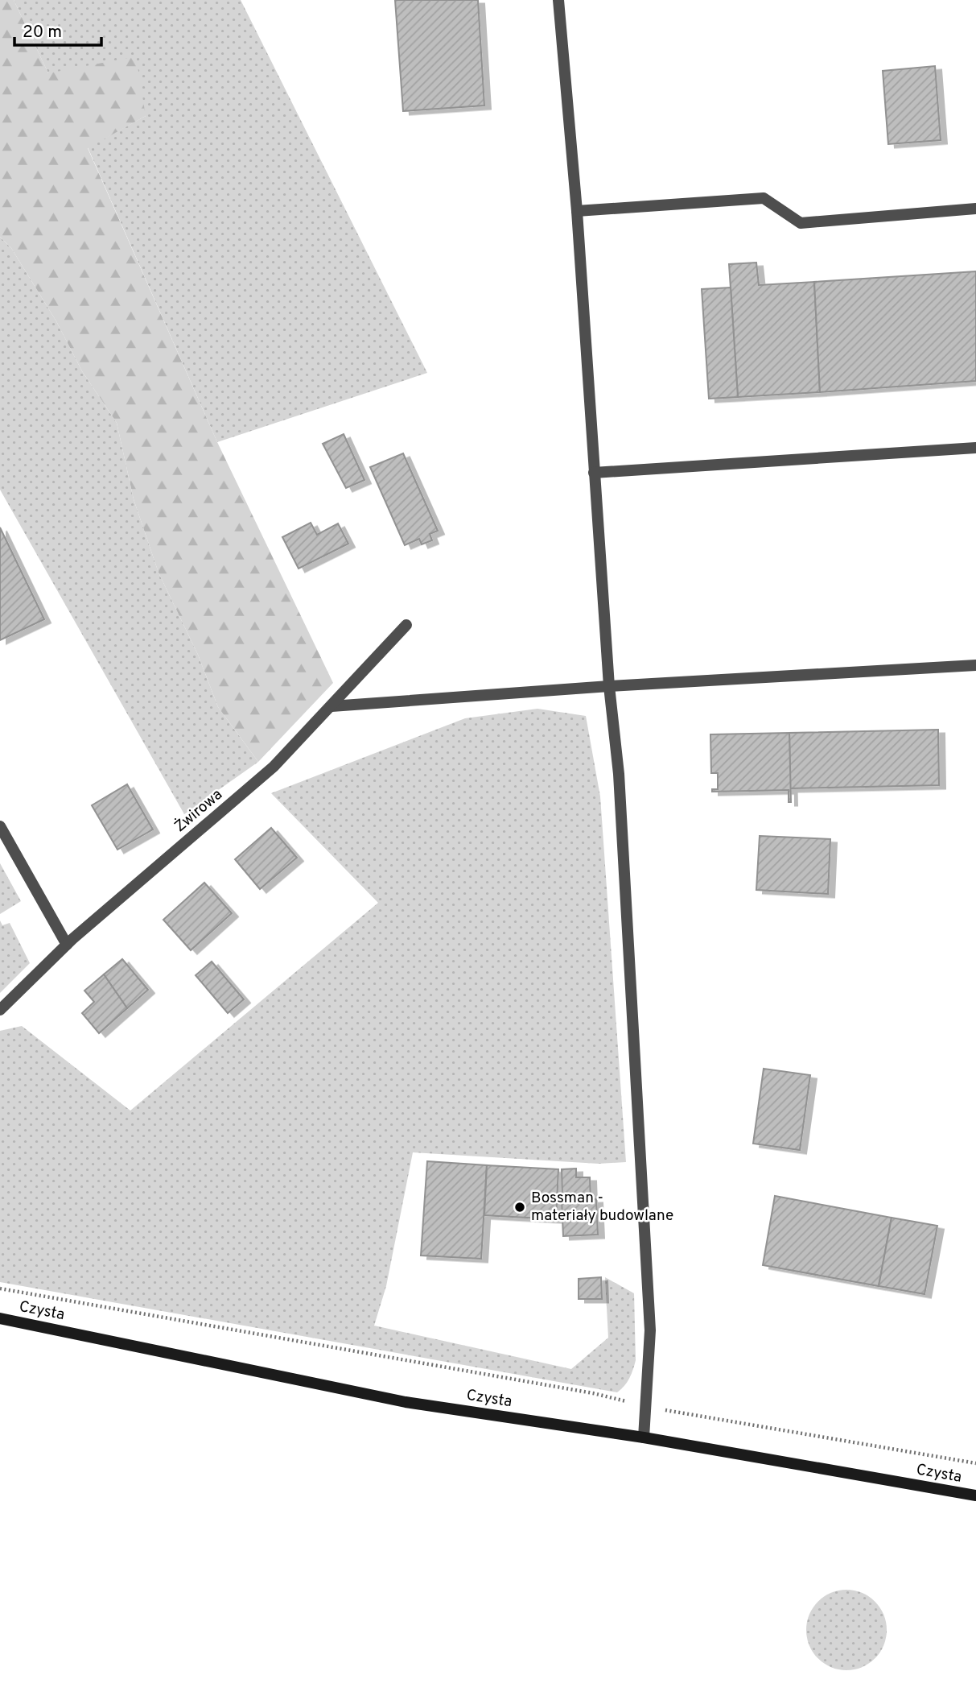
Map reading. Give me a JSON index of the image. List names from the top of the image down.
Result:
{
  "streets": {
    "main road": ["Czysta"],
    "street": ["Żwirowa"]
  },
  "places": ["Bossman - materiały budowlane"],
  "scale_bar": "20 m"
}
